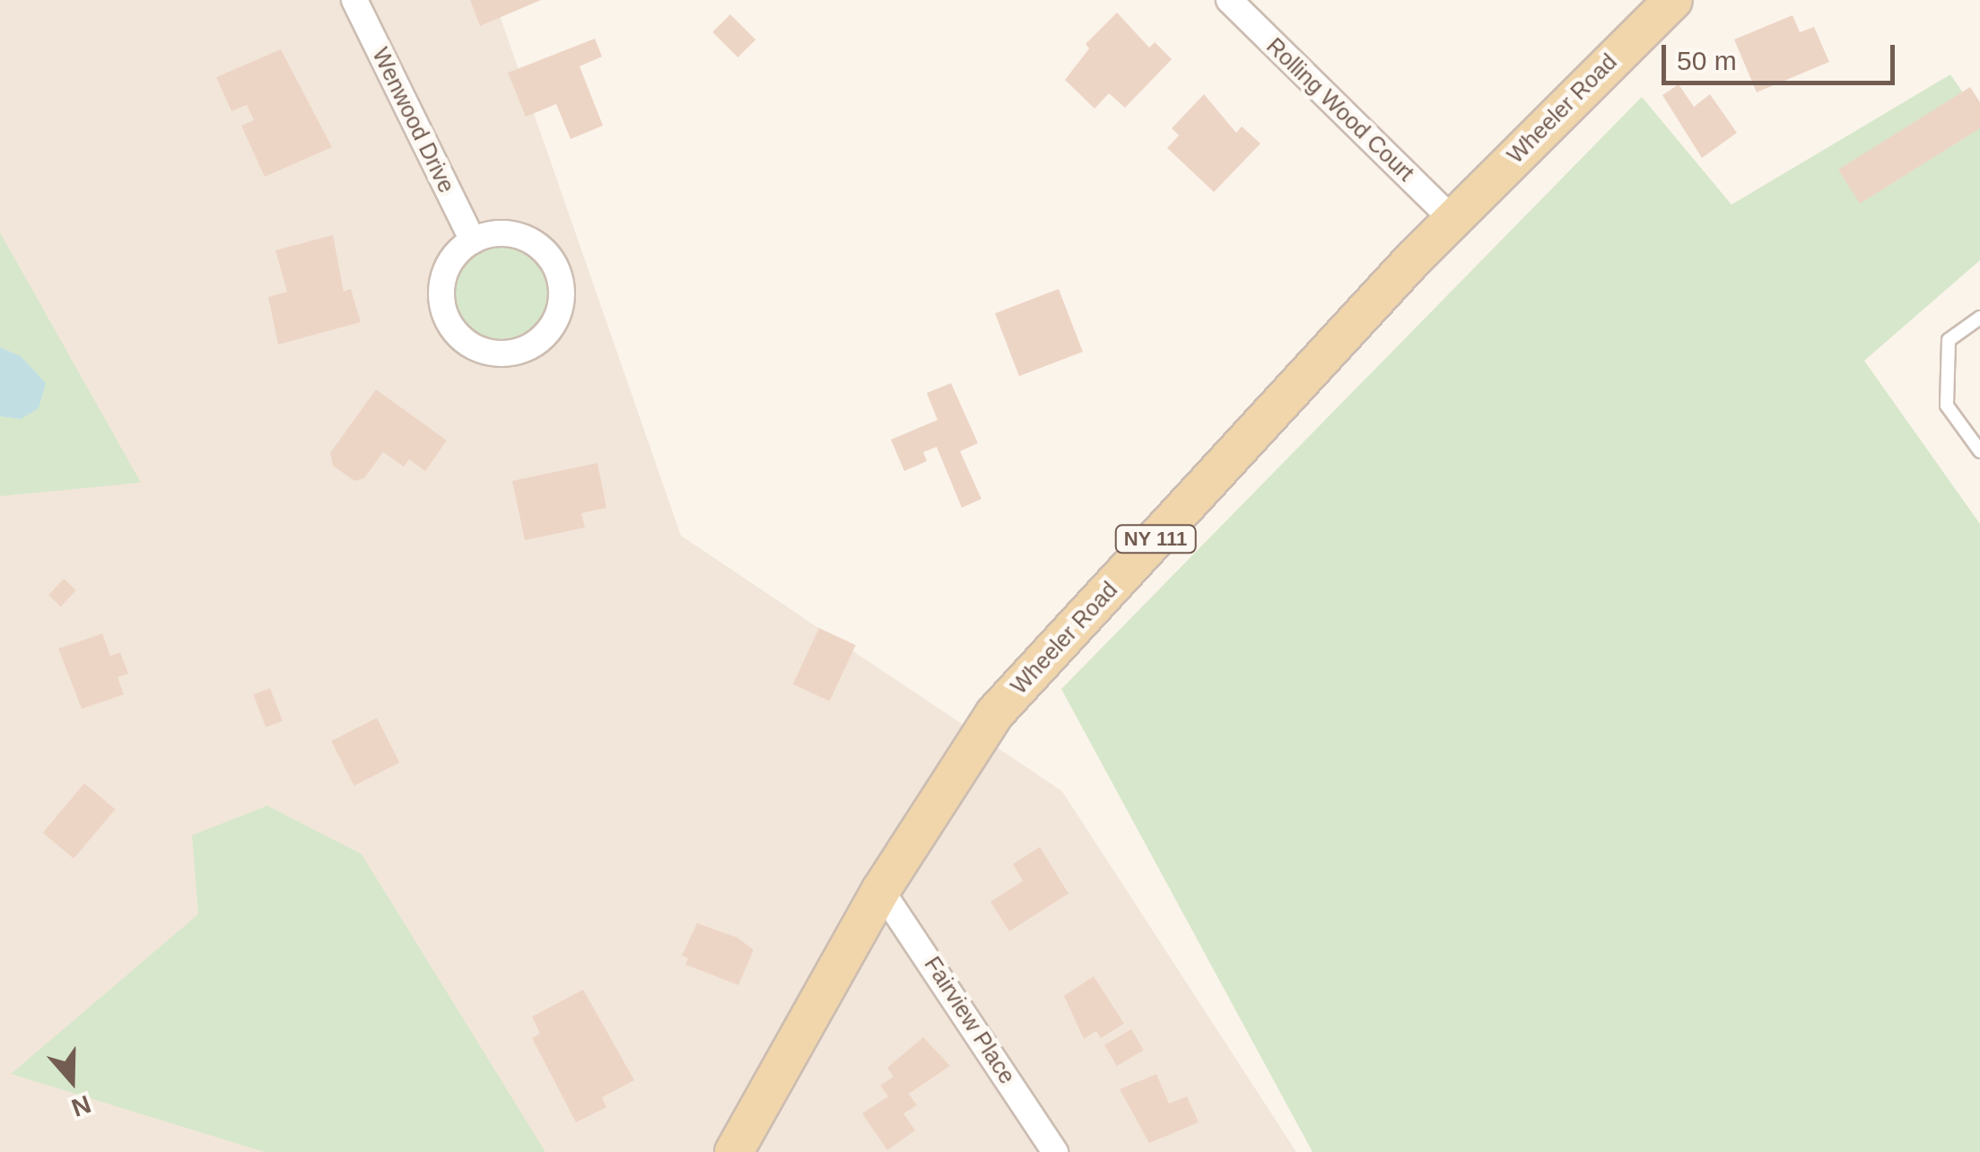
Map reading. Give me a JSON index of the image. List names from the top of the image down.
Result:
{
  "streets": {
    "main road": ["Wheeler Road", "NY 111"],
    "street": ["Rolling Wood Court", "Wenwood Drive", "Fairview Place"]
  },
  "crossings": [
    ["Wheeler Road", "Rolling Wood Court"],
    ["Wheeler Road", "Fairview Place"]
  ],
  "scale_bar": "50 m",
  "north": "bottom"
}
